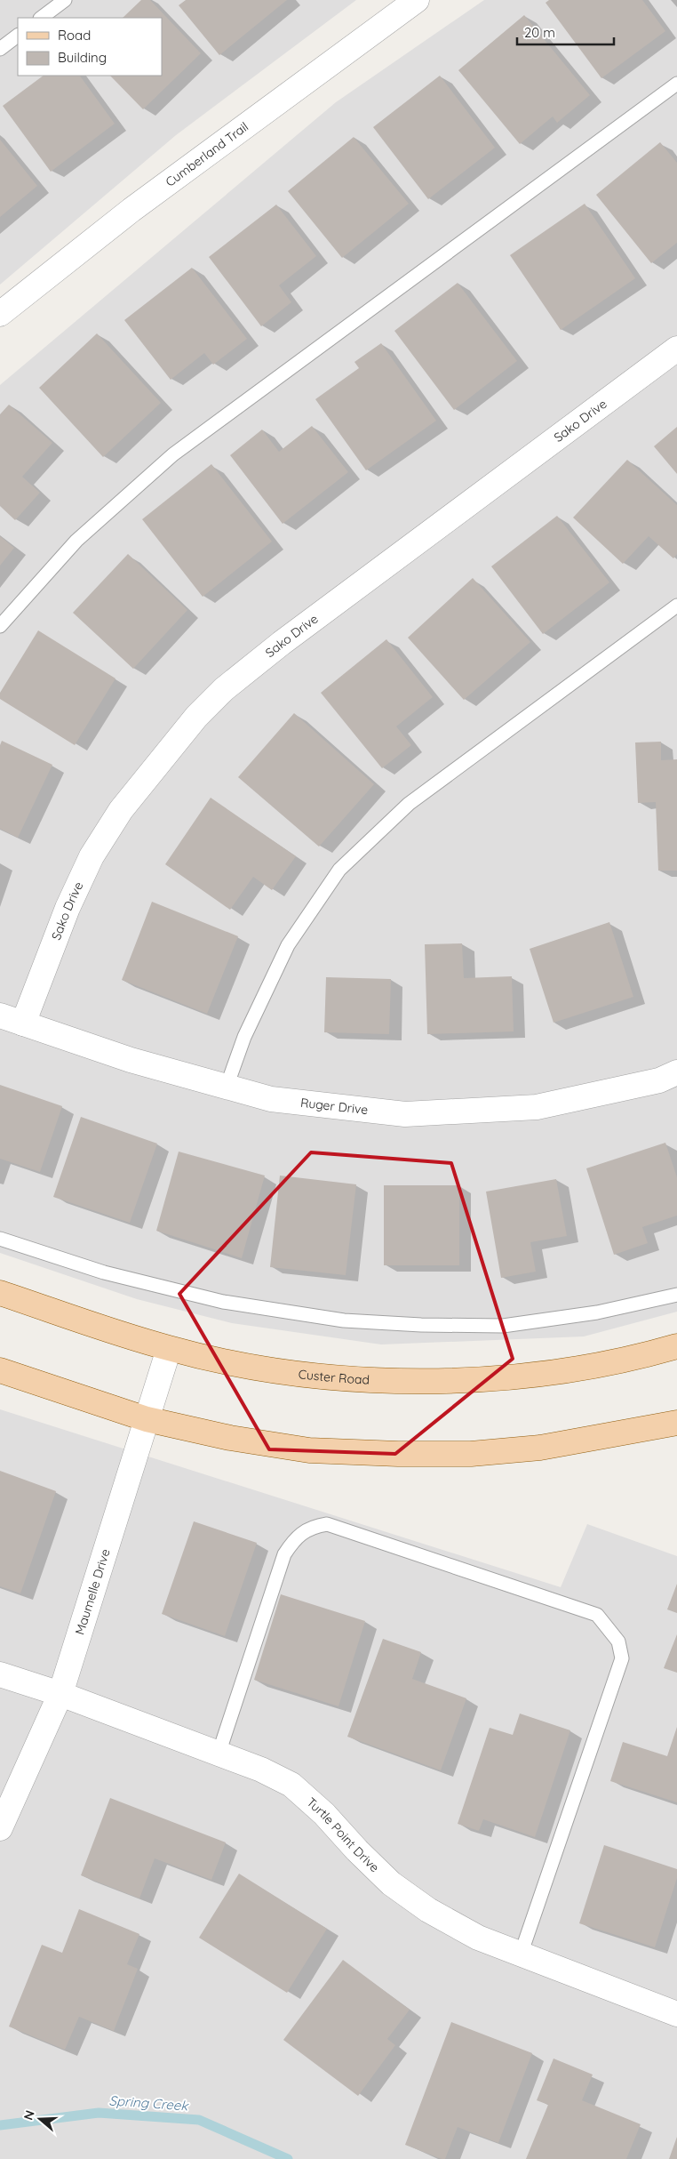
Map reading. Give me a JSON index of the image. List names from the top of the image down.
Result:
{
  "streets": {
    "main road": ["Custer Road"],
    "street": [
      "Cumberland Trail",
      "Sako Drive",
      "Ruger Drive",
      "Maumelle Drive",
      "Turtle Point Drive"
    ]
  },
  "crossings": [
    ["Sako Drive", "Ruger Drive"],
    ["Custer Road", "Maumelle Drive"],
    ["Maumelle Drive", "Turtle Point Drive"]
  ],
  "water": ["Spring Creek"],
  "legend": ["Road", "Building"],
  "scale_bar": "20 m",
  "north": "left"
}
